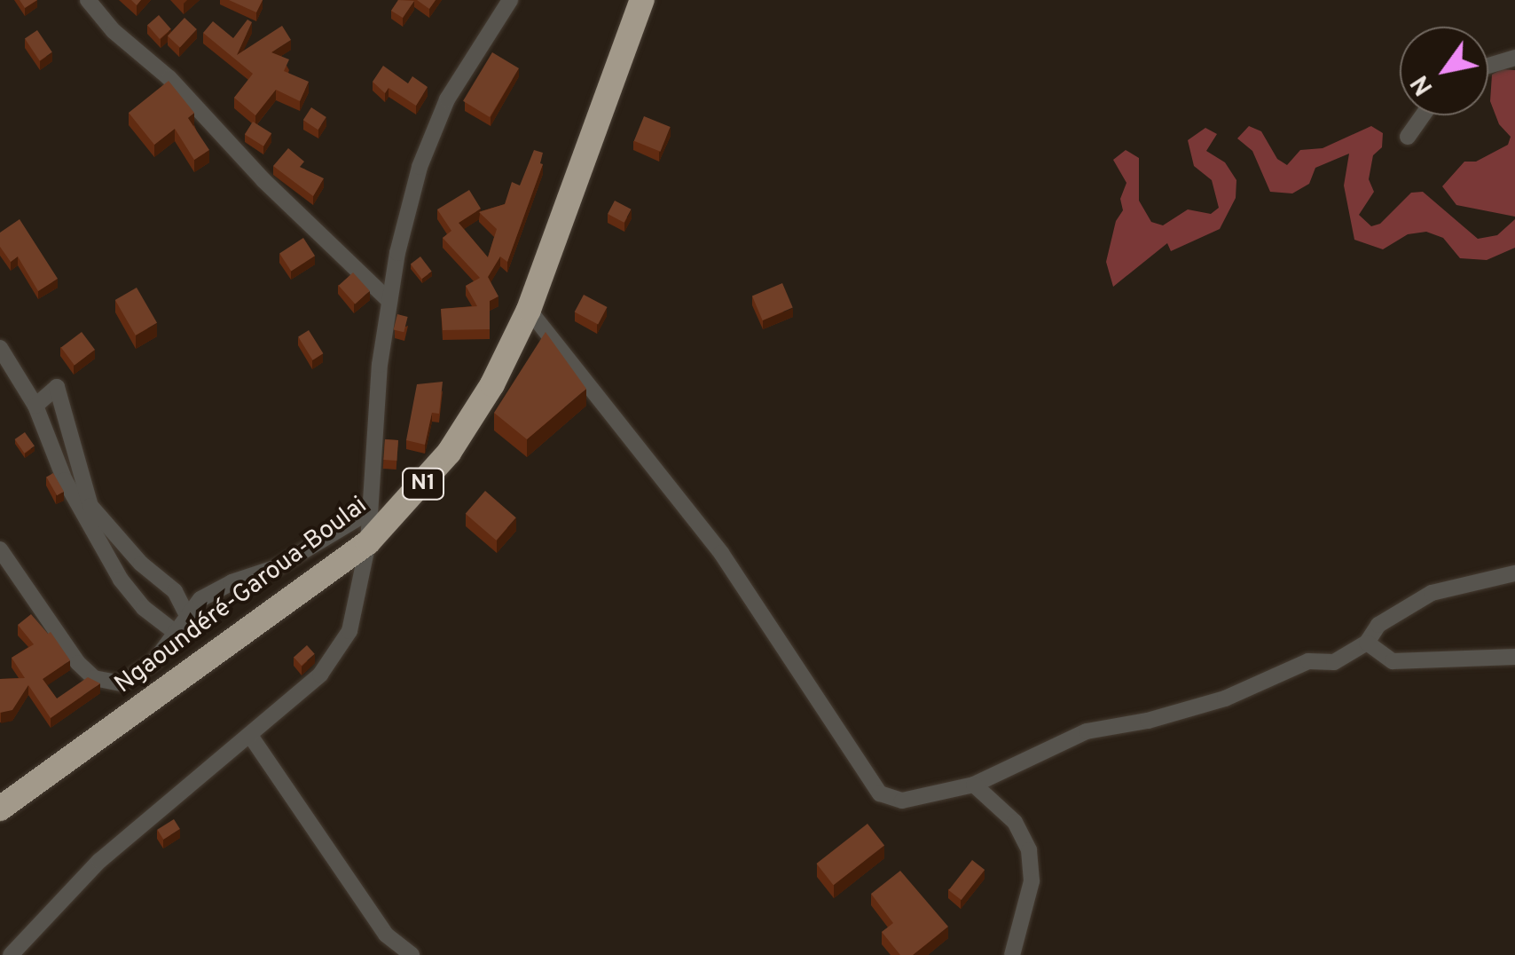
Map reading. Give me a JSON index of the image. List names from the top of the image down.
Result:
{
  "streets": {
    "highway": ["N1", "Ngaoundéré-Garoua-Boulai"]
  },
  "north": "bottom left"
}
